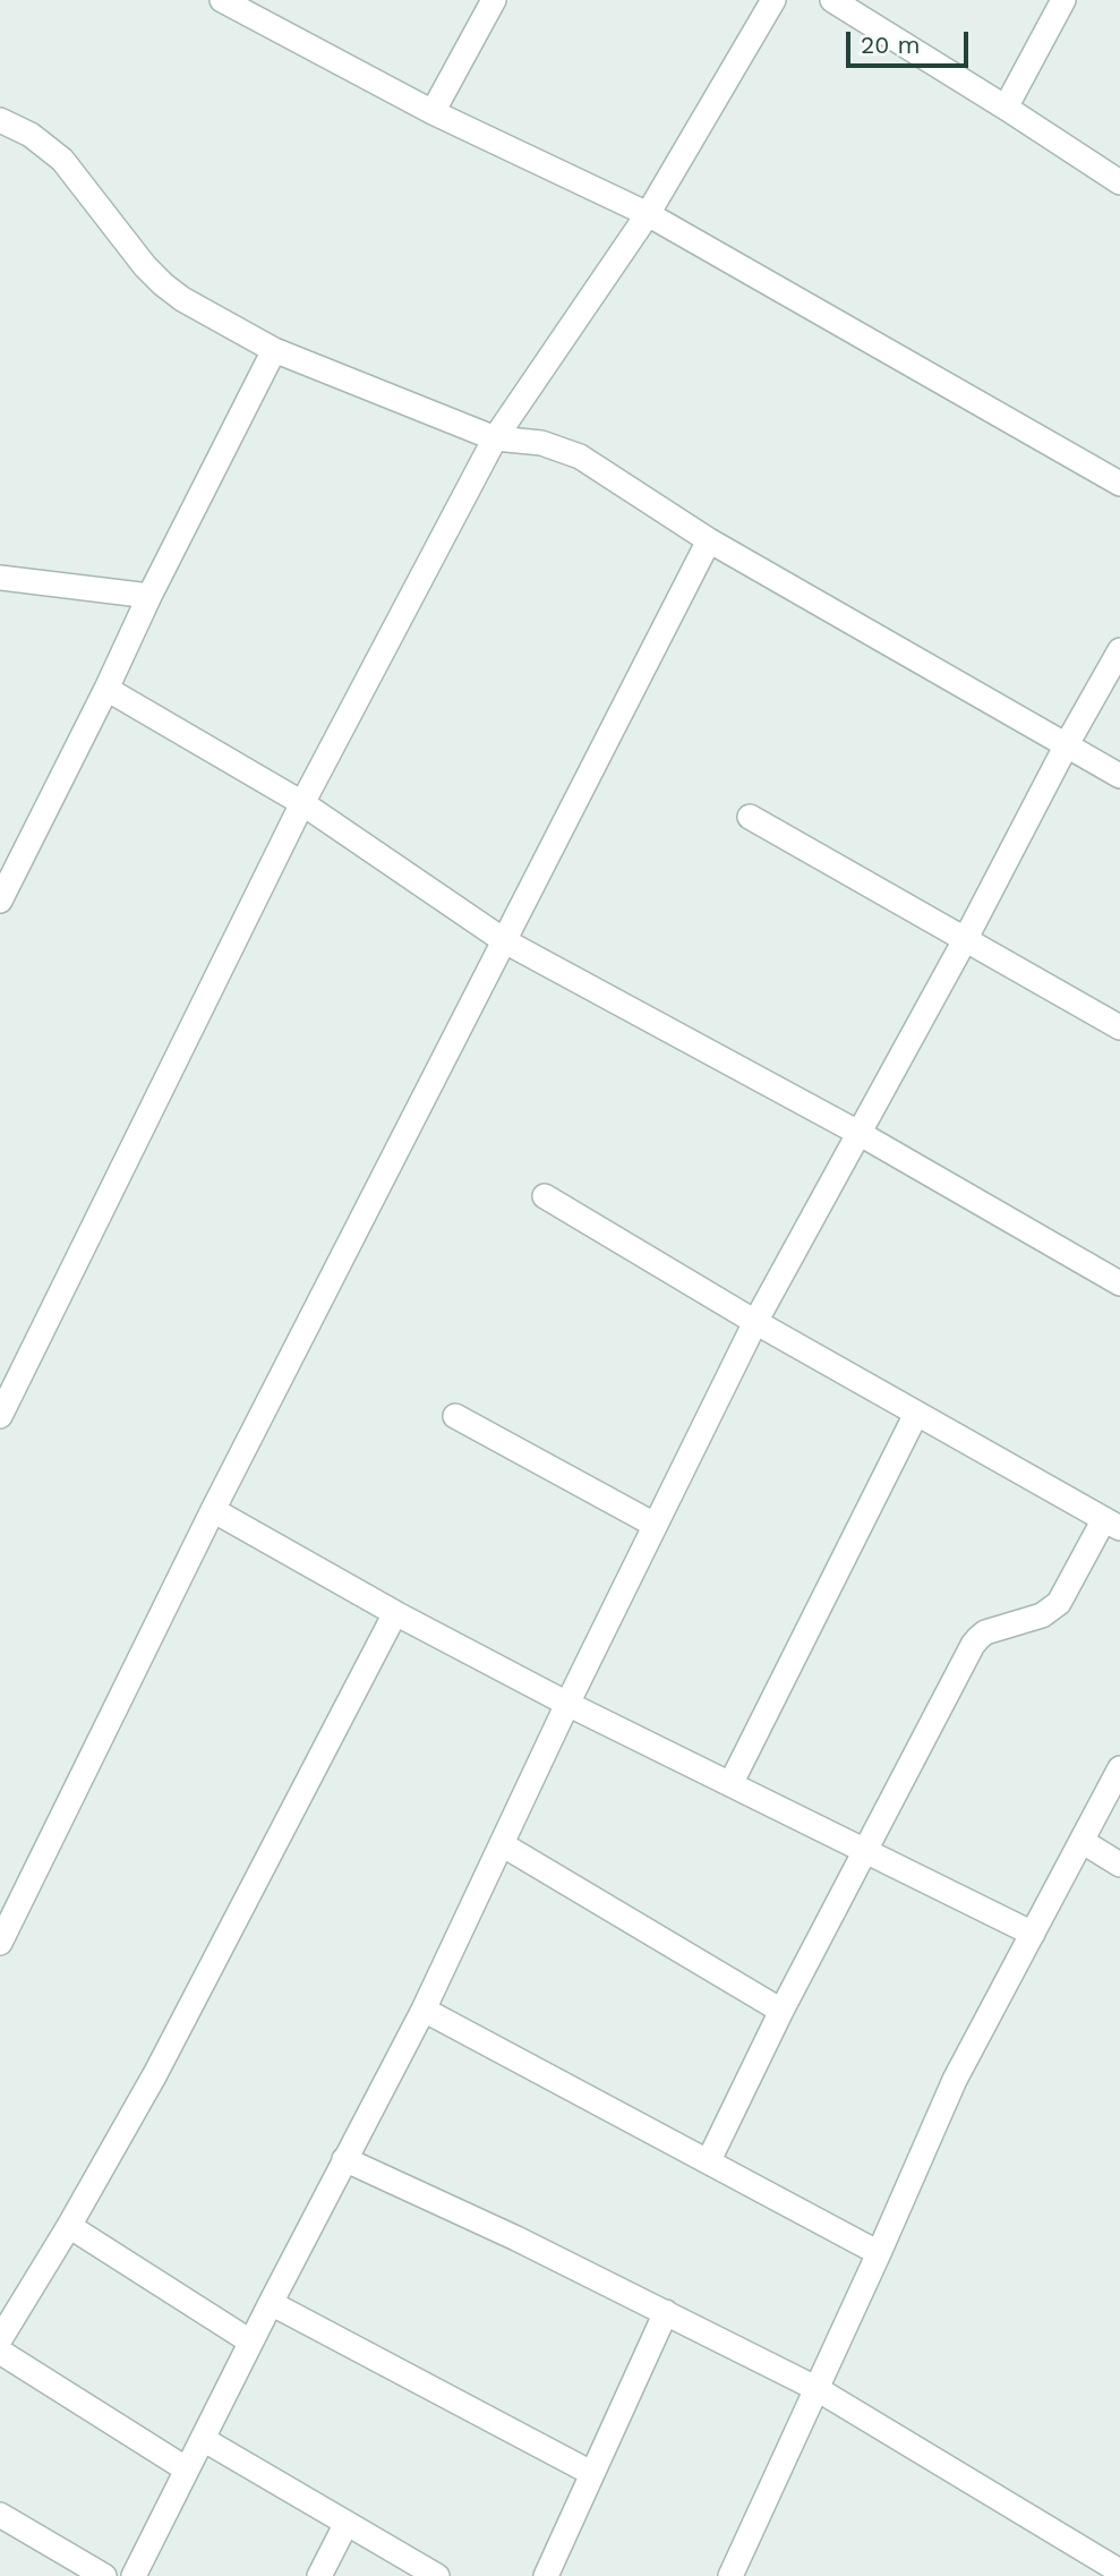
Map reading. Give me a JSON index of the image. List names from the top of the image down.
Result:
{
  "scale_bar": "20 m"
}
